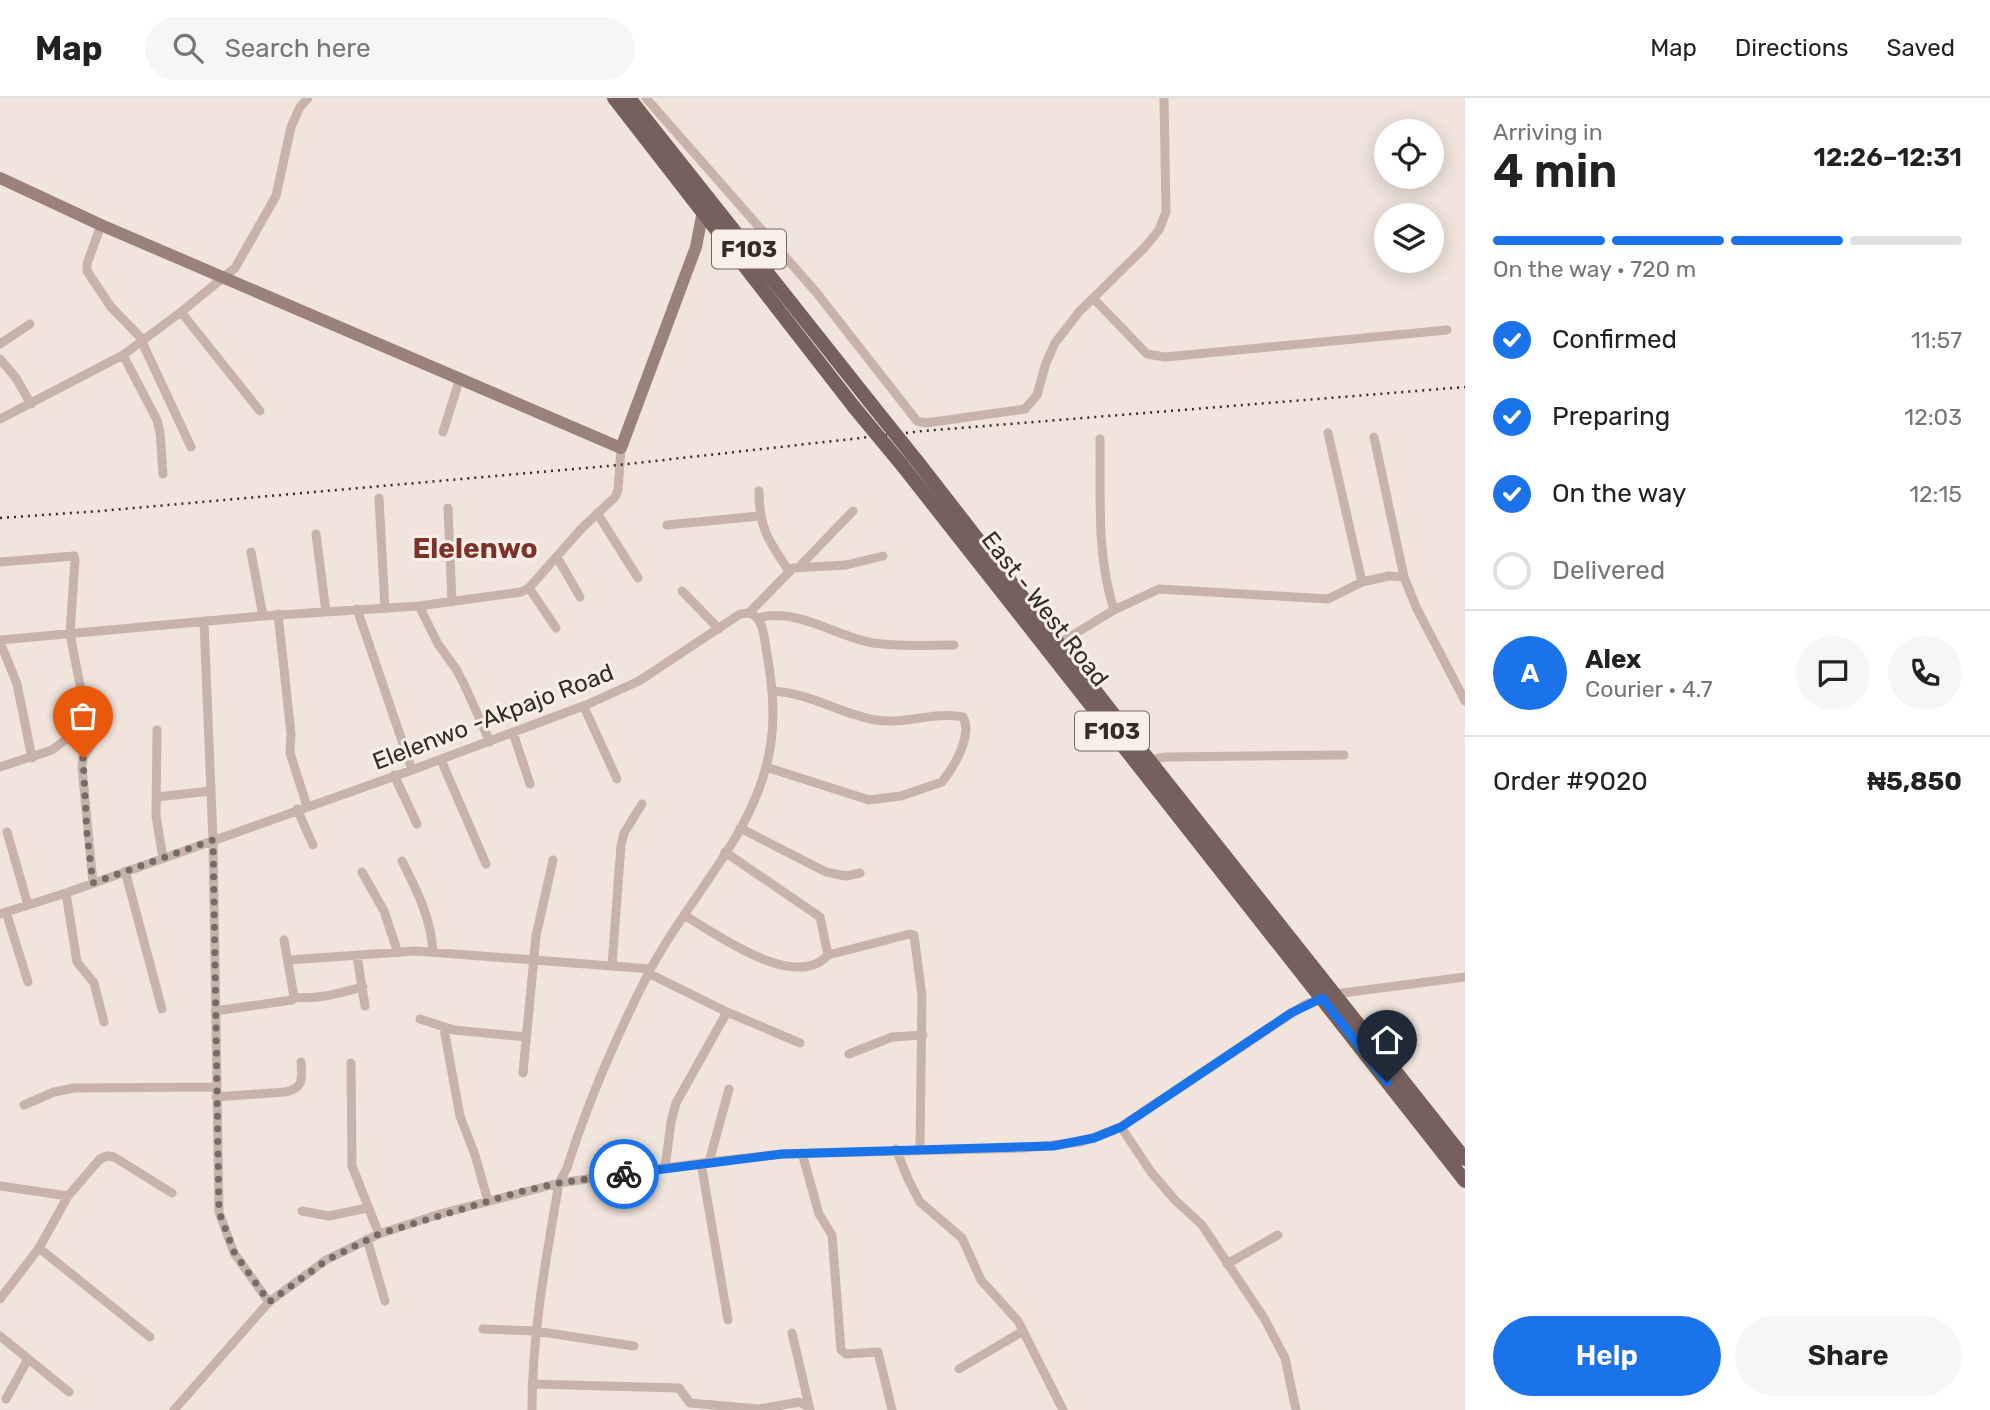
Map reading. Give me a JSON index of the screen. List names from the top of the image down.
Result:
{
  "streets": {
    "main road": ["F103", "East - West Road"],
    "street": ["Elelenwo -Akpajo Road"]
  },
  "districts": ["Elelenwo"],
  "page": {
    "header": "Map",
    "search": "Search here",
    "nav": ["Map", "Directions", "Saved"],
    "heading": ["4 min", "Arriving in", "12:26–12:31"],
    "panel": [
      "Alex",
      "Courier · 4.7",
      "Order #9020",
      "₦5,850"
    ],
    "bar": "On the way · 720 m",
    "list": [
      ["Confirmed", "11:57"],
      ["Preparing", "12:03"],
      ["On the way", "12:15"],
      "Delivered"
    ],
    "round": "A",
    "buttons": ["Help", "Share"]
  }
}
